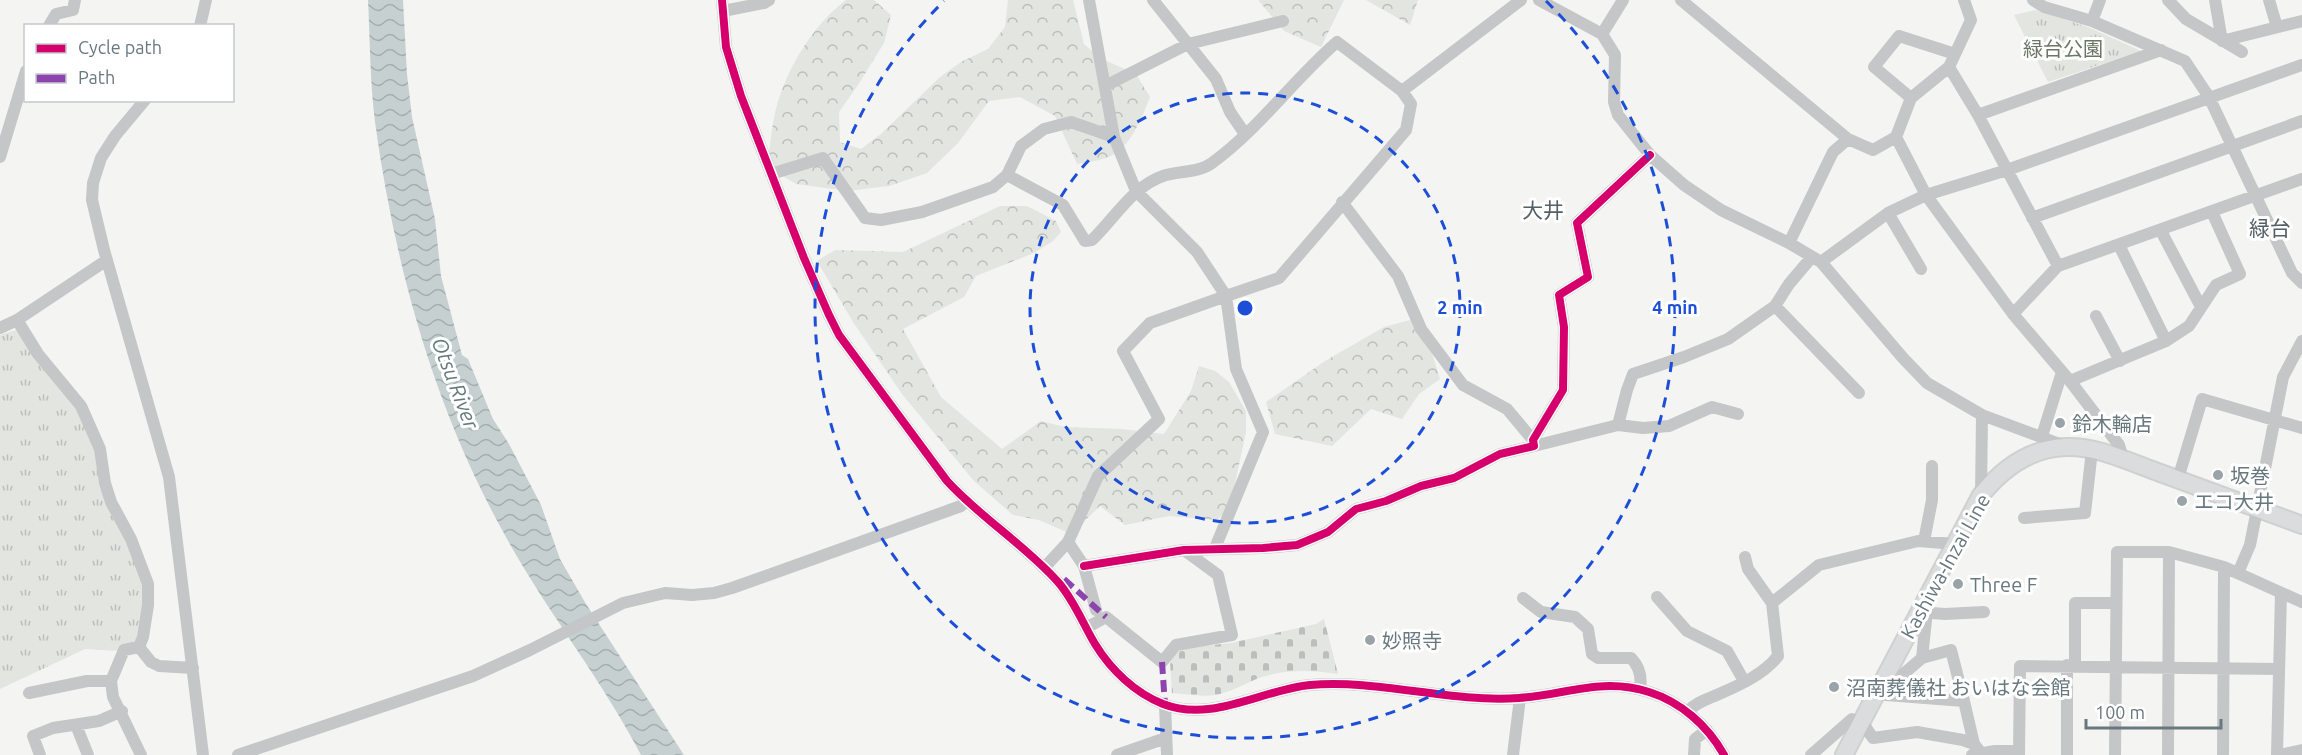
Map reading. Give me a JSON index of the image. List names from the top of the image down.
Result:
{
  "streets": {
    "main road": ["Kashiwa-Inzai Line"]
  },
  "districts": ["大井", "緑台"],
  "water": ["Otsu River"],
  "parks": ["緑台公園"],
  "places": [
    "鈴木輪店",
    "坂巻",
    "エコ大井",
    "Three F",
    "妙照寺",
    "沼南葬儀社 おいはな会館"
  ],
  "legend": ["Cycle path", "Path"],
  "scale_bar": "100 m",
  "rings": ["2 min", "4 min"]
}
